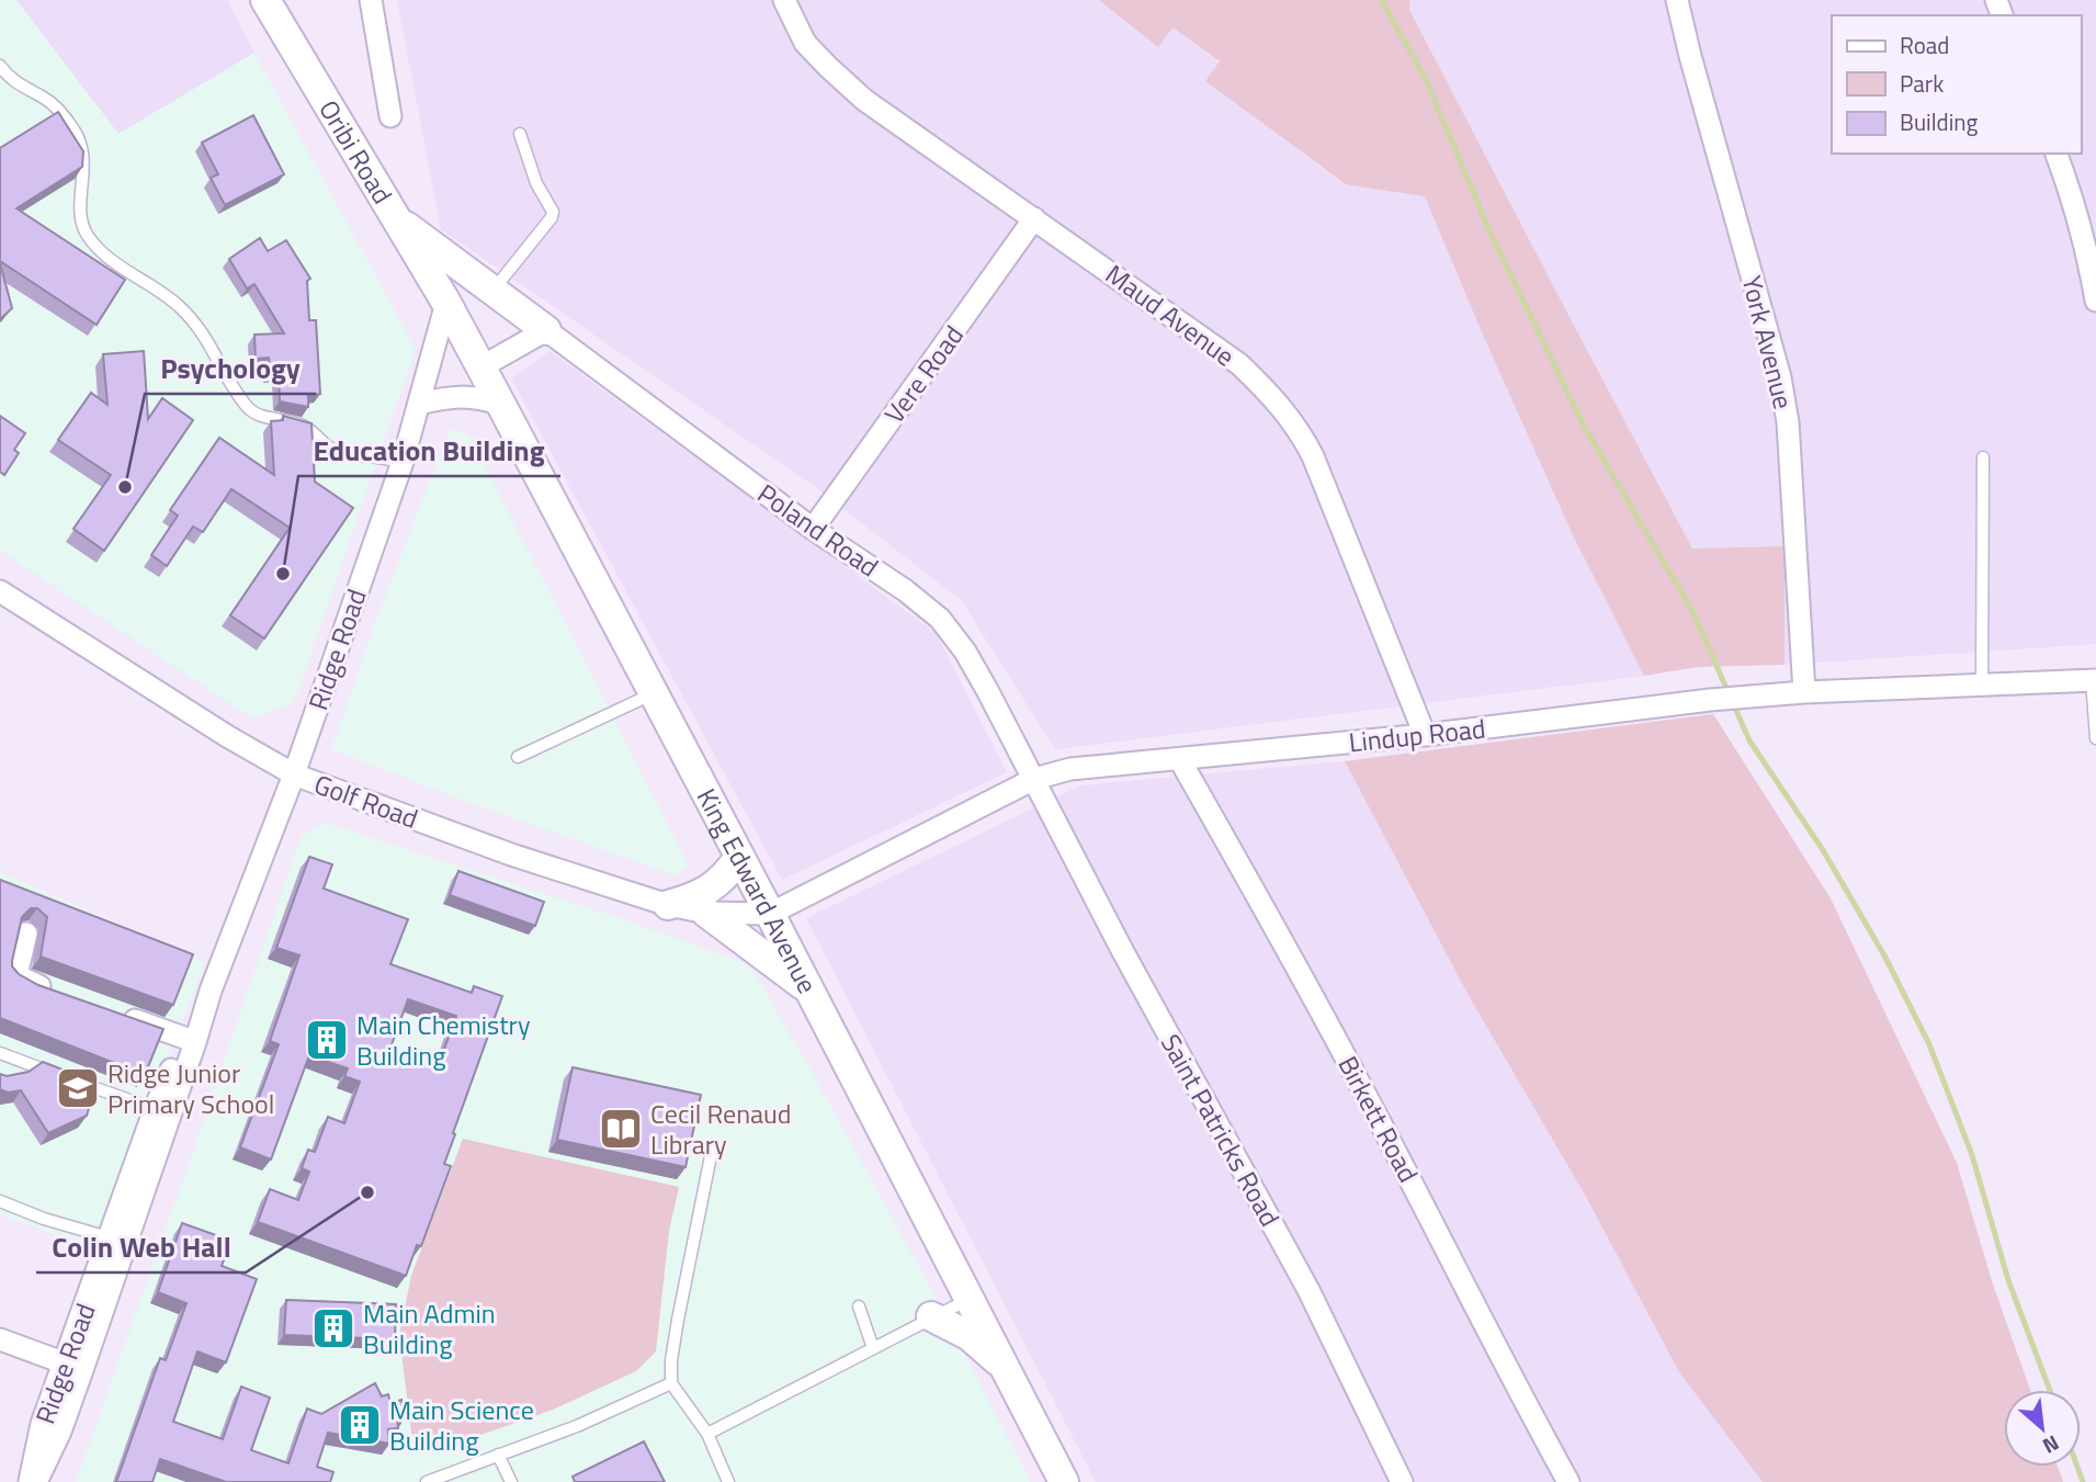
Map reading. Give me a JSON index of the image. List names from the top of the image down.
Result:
{
  "streets": {
    "street": [
      "Oribi Road",
      "Maud Avenue",
      "York Avenue",
      "Vere Road",
      "Poland Road",
      "Ridge Road",
      "Lindup Road",
      "Golf Road",
      "King Edward Avenue",
      "Birkett Road",
      "Saint Patricks Road"
    ]
  },
  "crossings": [
    ["Oribi Road", "Ridge Road"],
    ["Oribi Road", "King Edward Avenue"],
    ["Maud Avenue", "Vere Road"],
    ["Maud Avenue", "Lindup Road"],
    ["York Avenue", "Lindup Road"],
    ["Vere Road", "Poland Road"],
    ["Poland Road", "Lindup Road"],
    ["Poland Road", "Saint Patricks Road"],
    ["Ridge Road", "Golf Road"],
    ["Ridge Road", "King Edward Avenue"],
    ["Lindup Road", "Golf Road"],
    ["Lindup Road", "King Edward Avenue"],
    ["Lindup Road", "Birkett Road"],
    ["Lindup Road", "Saint Patricks Road"],
    ["Golf Road", "King Edward Avenue"]
  ],
  "places": {
    "other": ["Psychology", "Education Building", "Colin Web Hall"],
    "building": ["Main Chemistry Building", "Main Admin Building", "Main Science Building"],
    "school or university": ["Ridge Junior Primary School"],
    "library": ["Cecil Renaud Library"]
  },
  "legend": ["Road", "Park", "Building"],
  "north": "bottom right"
}
